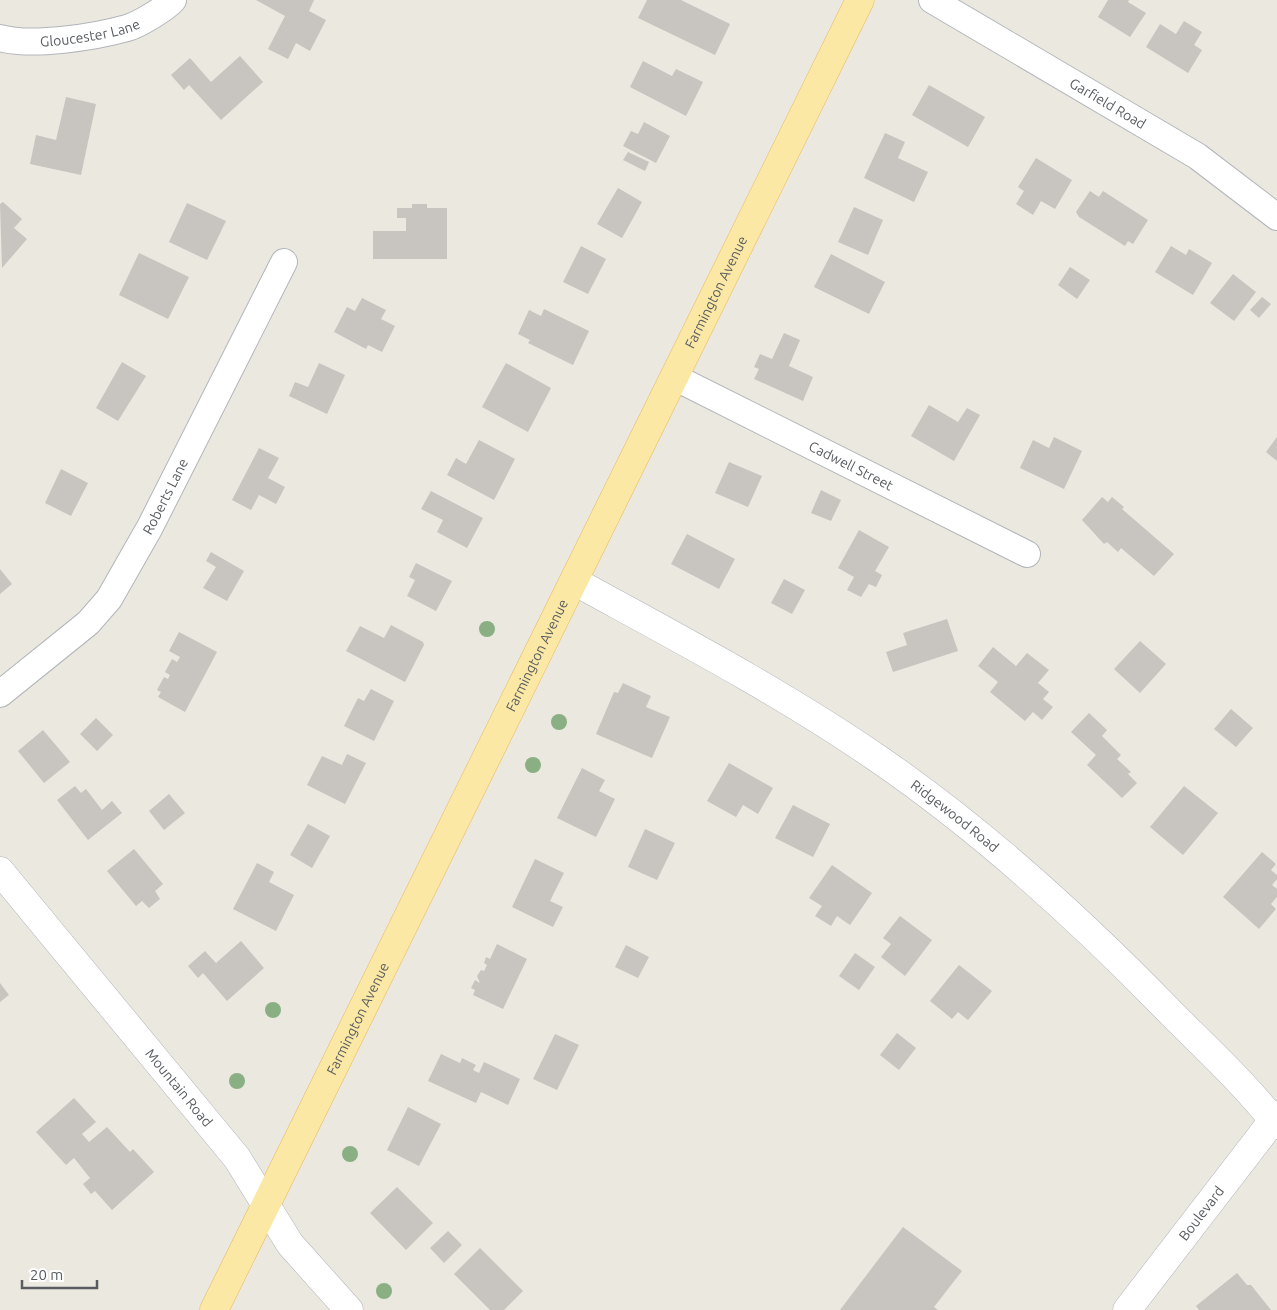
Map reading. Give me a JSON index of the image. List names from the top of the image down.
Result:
{
  "streets": {
    "main road": [
      "Farmington Avenue",
      "Ridgewood Road",
      "Mountain Road",
      "Boulevard"
    ],
    "street": [
      "Gloucester Lane",
      "Garfield Road",
      "Cadwell Street",
      "Roberts Lane"
    ]
  },
  "crossings": [
    ["Farmington Avenue", "Cadwell Street"],
    ["Farmington Avenue", "Ridgewood Road"],
    ["Farmington Avenue", "Mountain Road"],
    ["Ridgewood Road", "Boulevard"]
  ],
  "scale_bar": "20 m"
}
